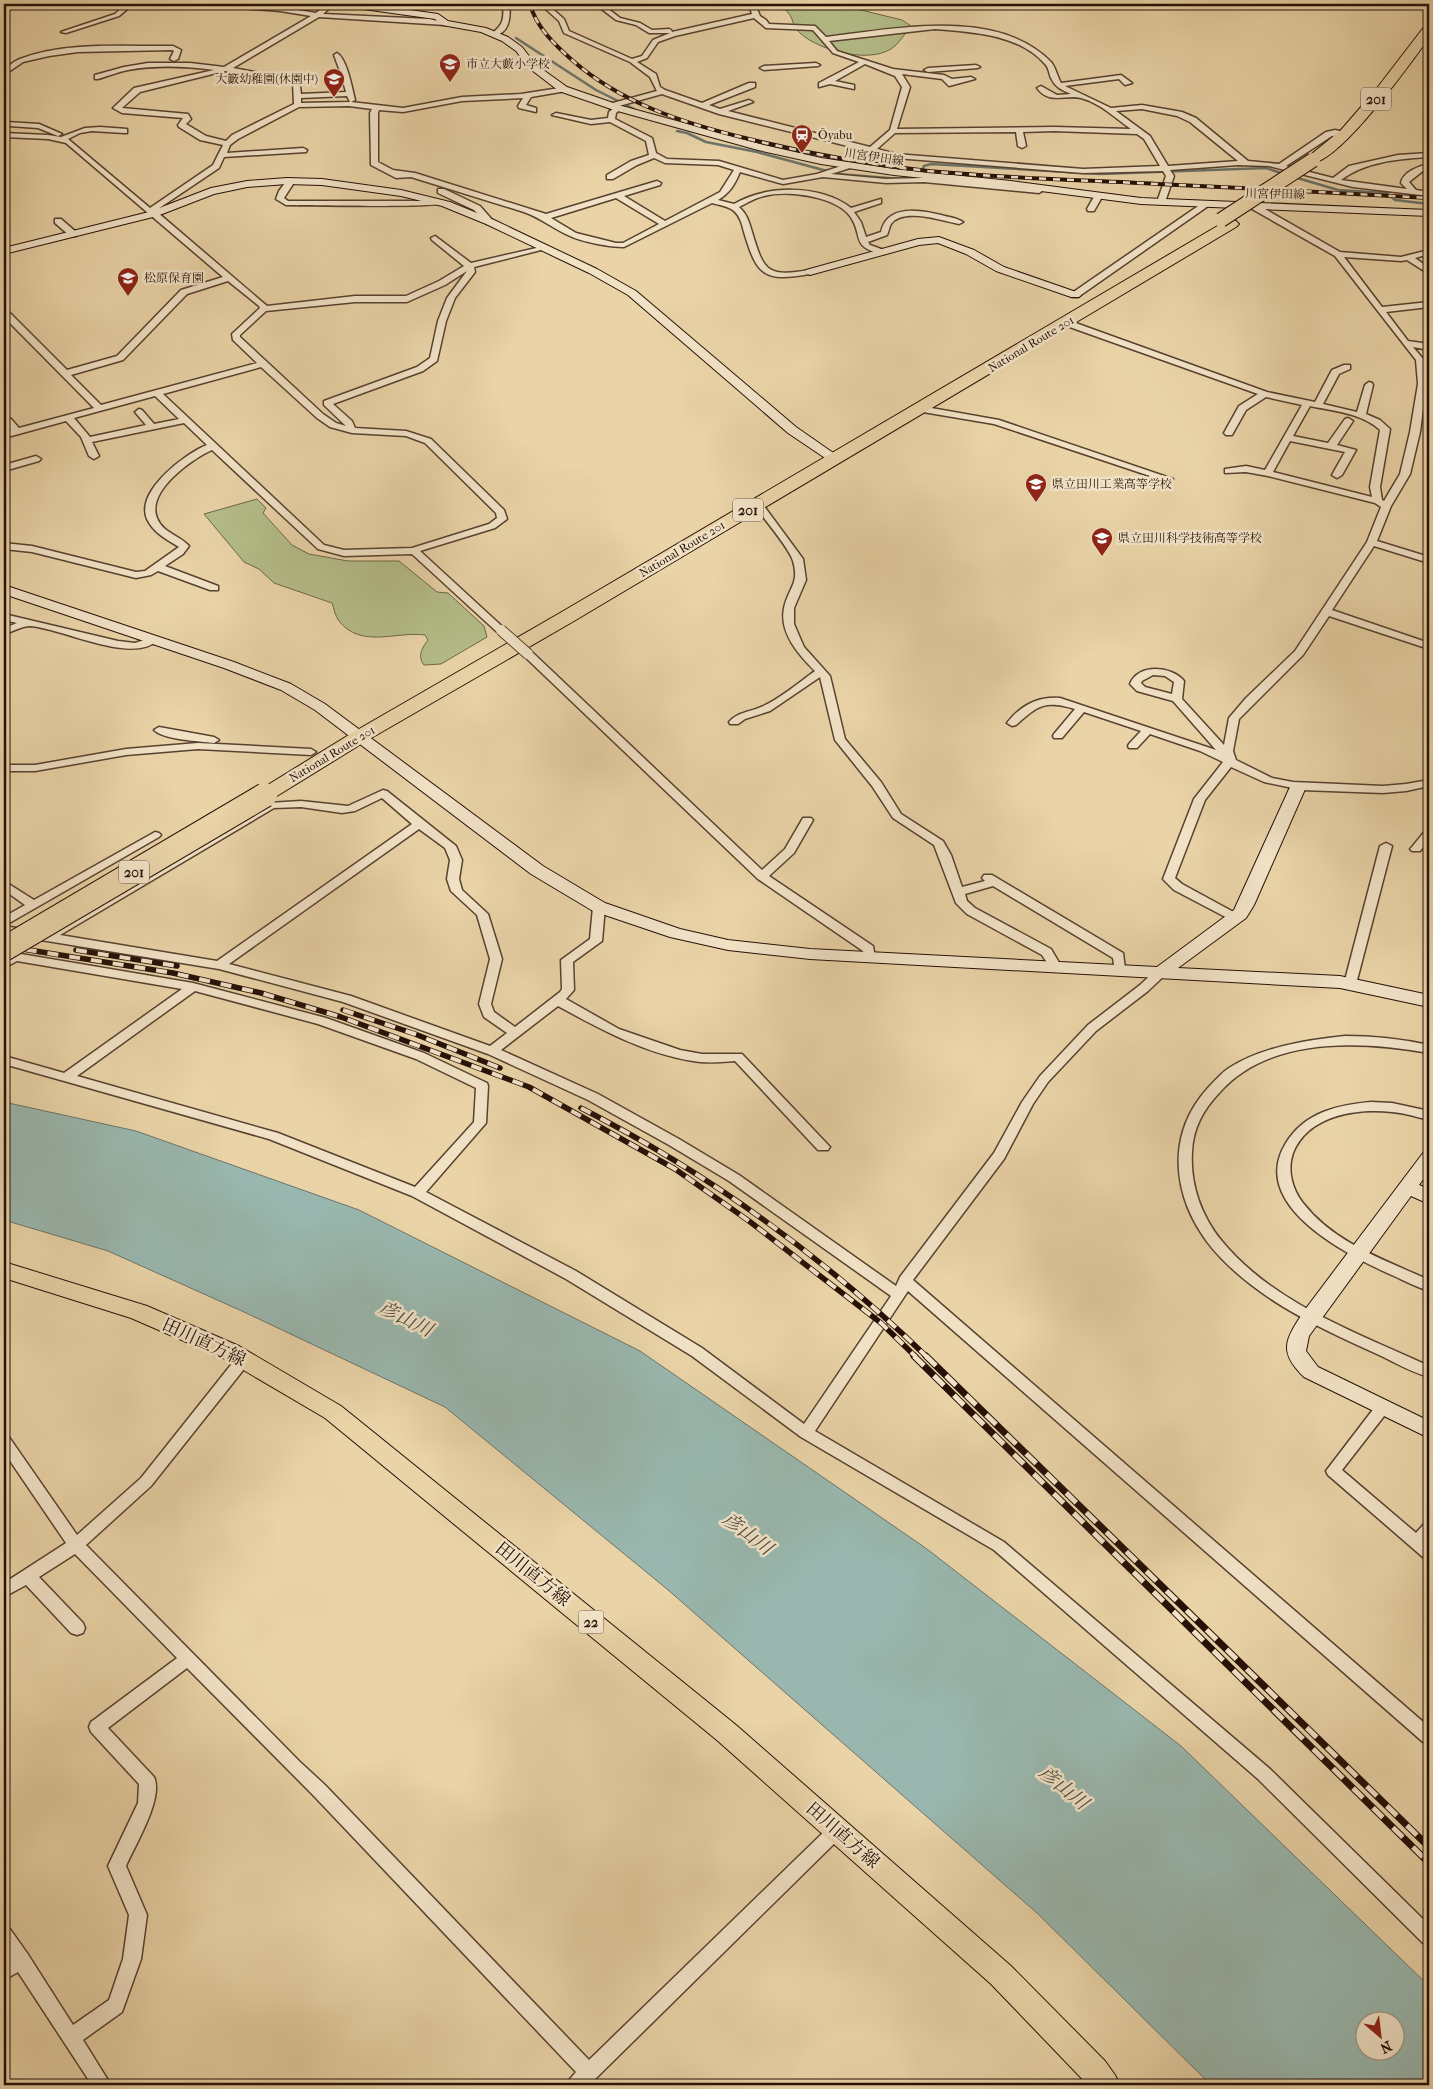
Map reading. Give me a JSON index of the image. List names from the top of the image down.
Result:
{
  "streets": {
    "highway": ["201", "National Route 201"],
    "main road": ["田川直方線", "22"],
    "street": ["川宮伊田線"]
  },
  "water": ["彦山川"],
  "places": {
    "school or university": [
      "市立大藪小学校",
      "大籔幼稚園(休園中)",
      "松原保育園",
      "県立田川工業高等学校",
      "県立田川科学技術高等学校"
    ],
    "station": ["Ōyabu"]
  },
  "north": "bottom right"
}
